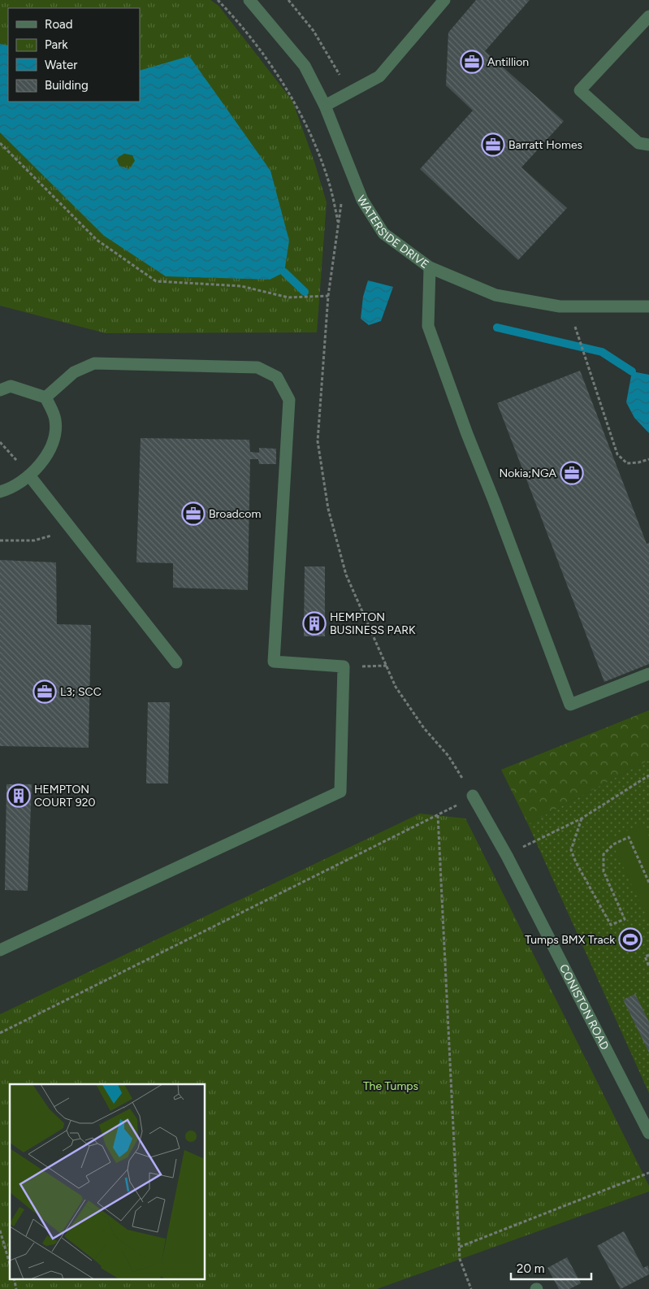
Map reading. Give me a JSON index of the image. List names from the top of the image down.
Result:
{
  "streets": {
    "street": ["WATERSIDE DRIVE", "CONISTON ROAD"]
  },
  "parks": ["The Tumps"],
  "places": {
    "office": [
      "Antillion",
      "Barratt Homes",
      "Nokia;NGA",
      "Broadcom",
      "L3; SCC"
    ],
    "building": ["HEMPTON BUSINESS PARK", "HEMPTON COURT 920"],
    "sports": ["Tumps BMX Track"]
  },
  "legend": [
    "Road",
    "Park",
    "Water",
    "Building"
  ],
  "scale_bar": "20 m"
}
